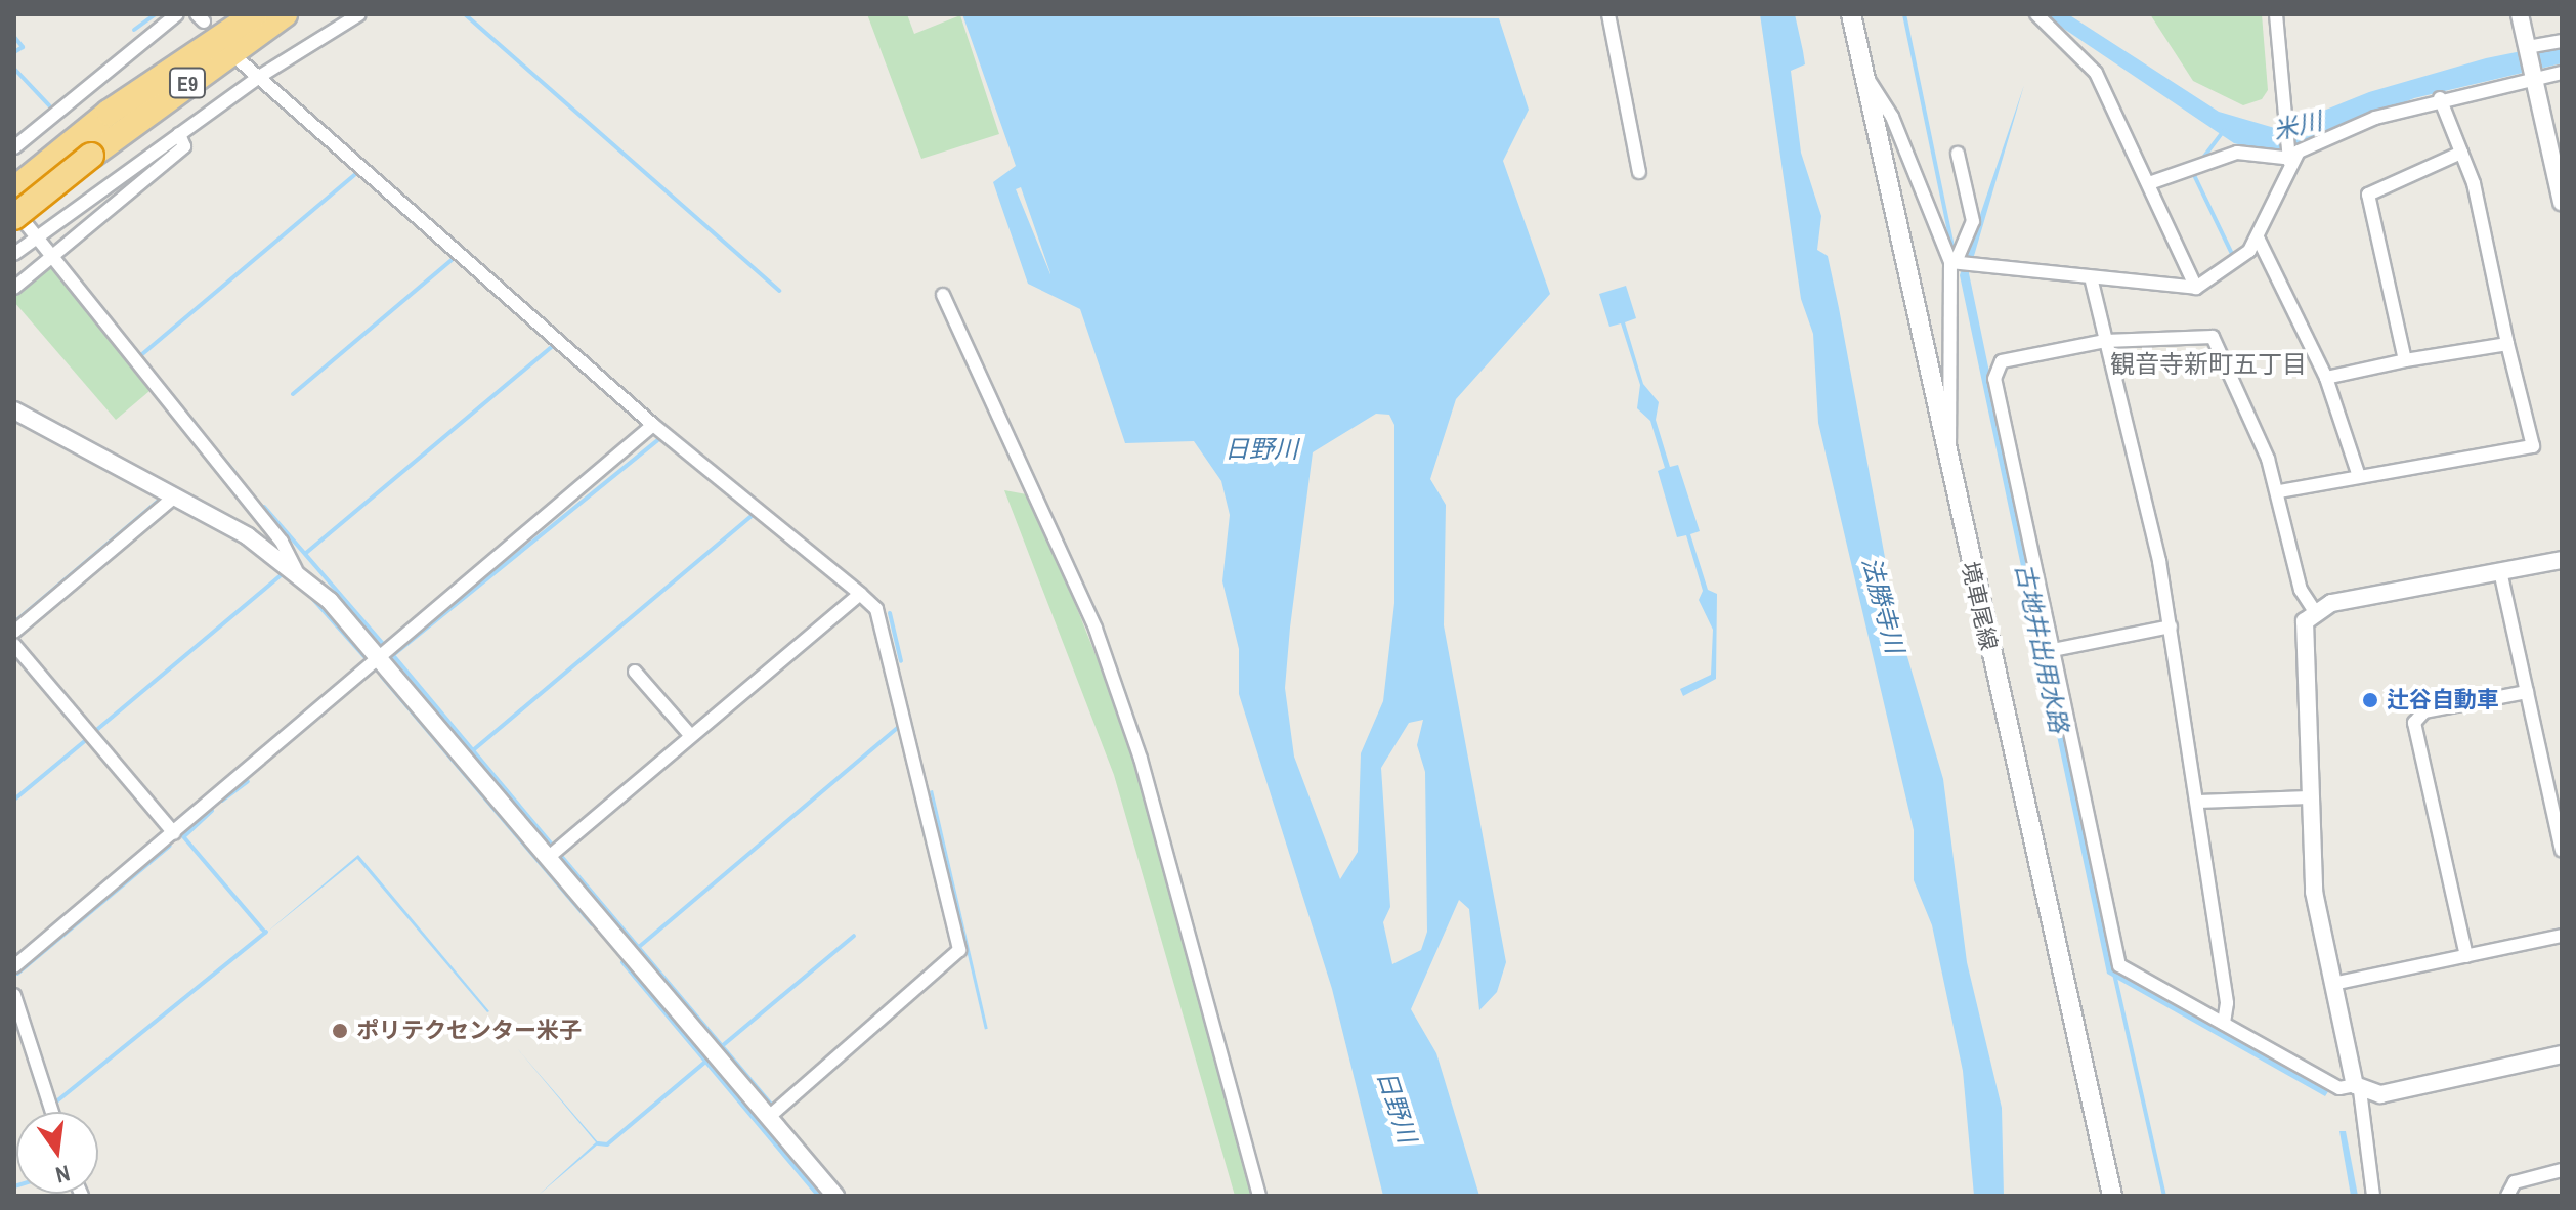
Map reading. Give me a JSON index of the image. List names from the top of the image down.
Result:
{
  "streets": {
    "highway": ["E9"],
    "main road": ["境車尾線"]
  },
  "districts": ["観音寺新町五丁目"],
  "water": [
    "米川",
    "日野川",
    "法勝寺川",
    "古地井出用水路"
  ],
  "places": ["辻谷自動車", "ポリテクセンター米子"],
  "north": "bottom"
}
